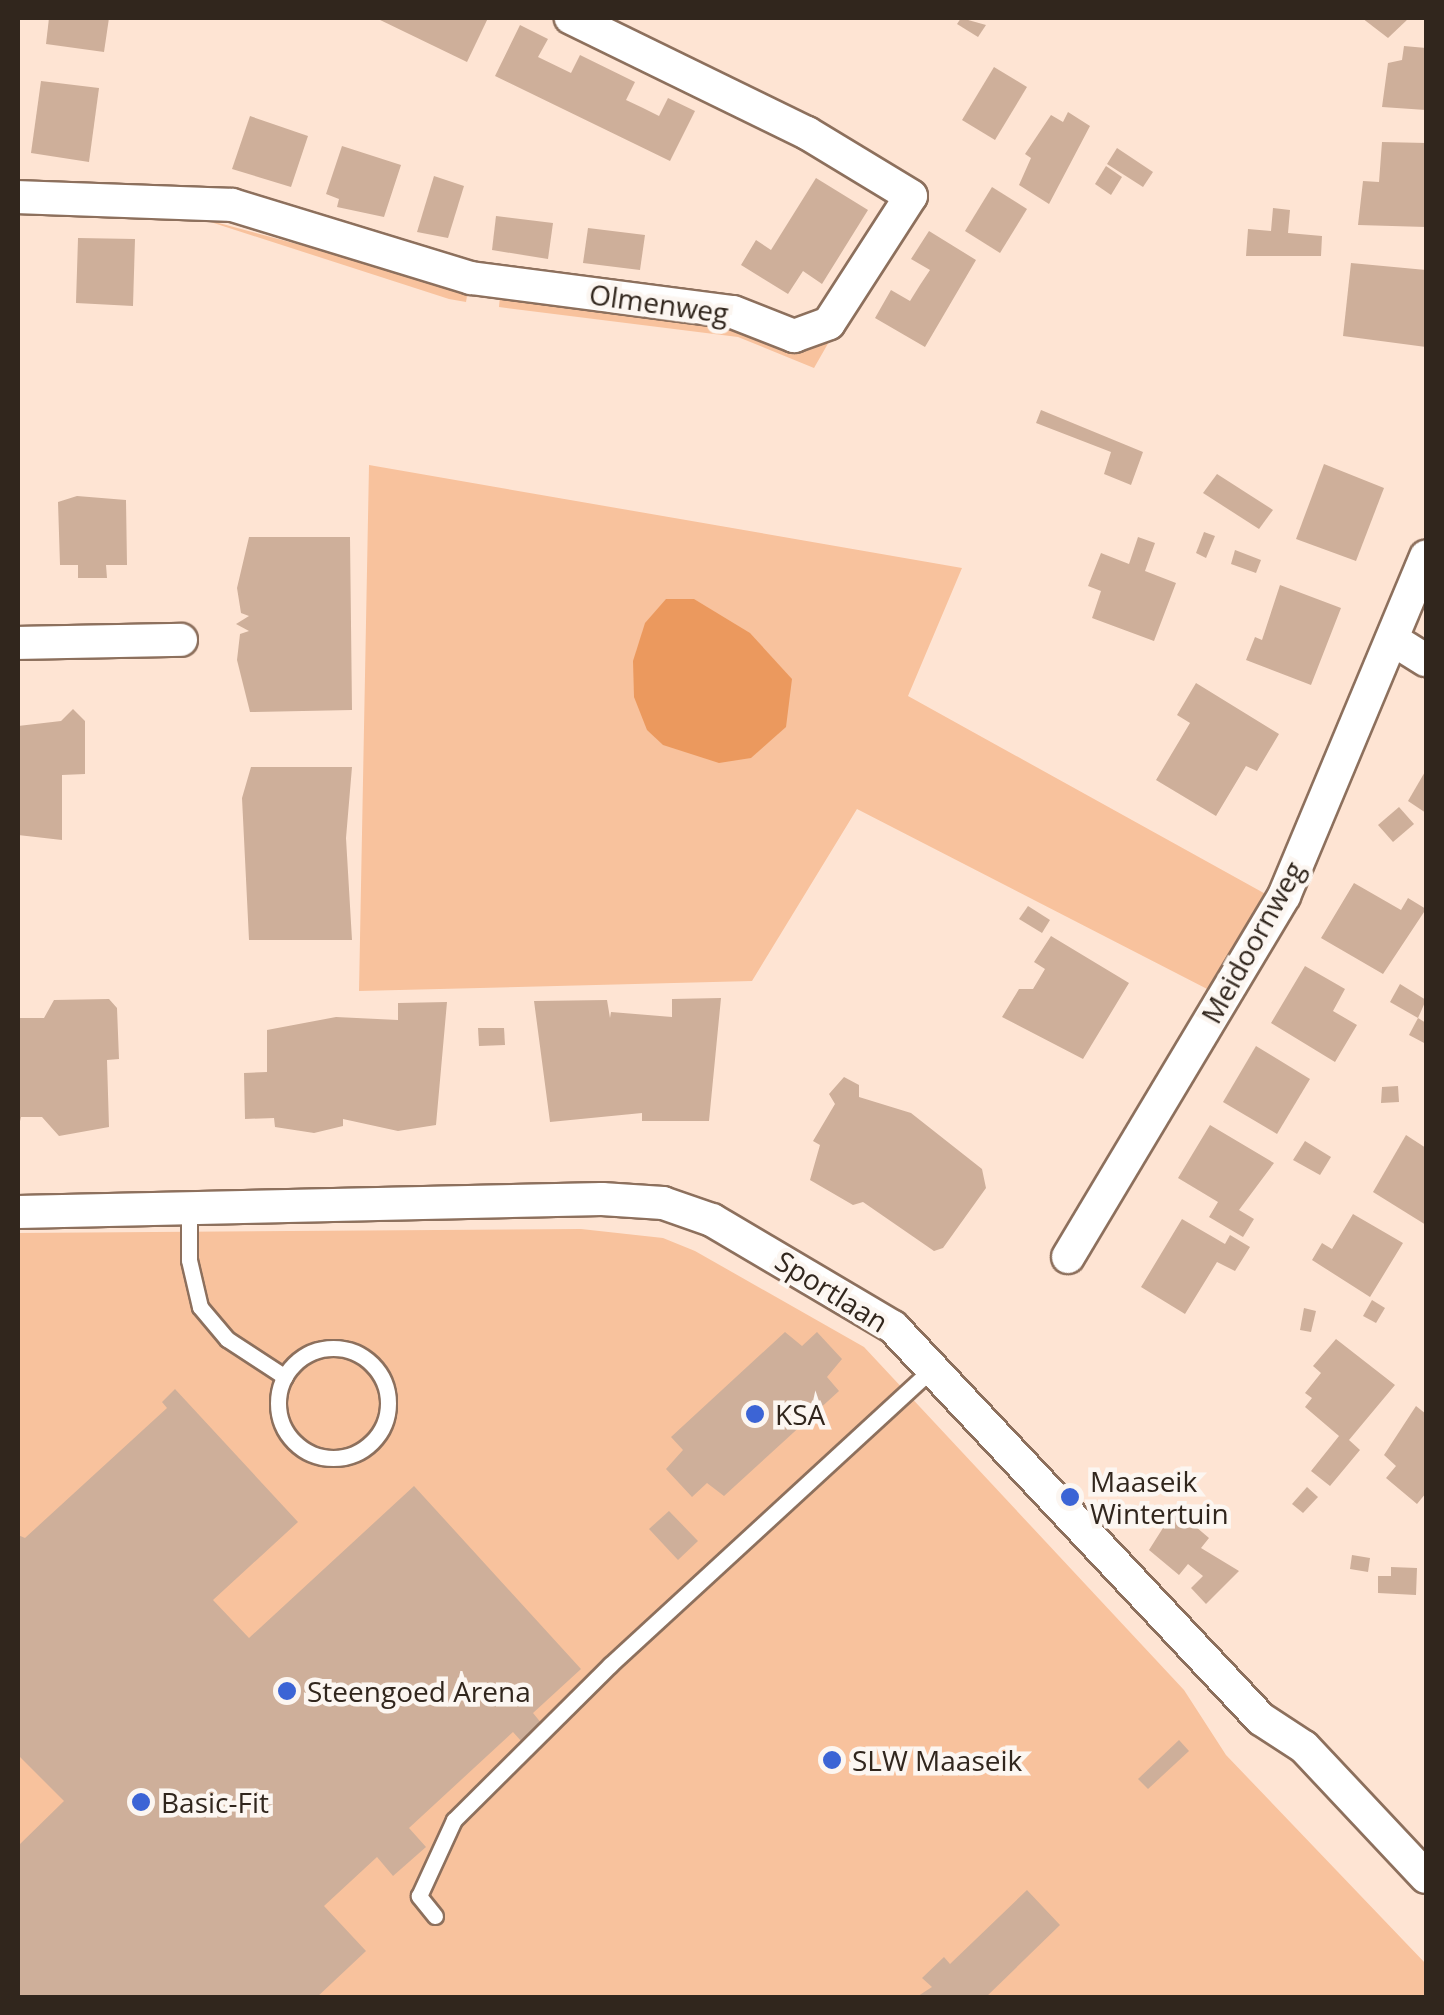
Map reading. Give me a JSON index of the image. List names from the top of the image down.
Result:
{
  "streets": {
    "street": ["Olmenweg", "Meidoornweg", "Sportlaan"]
  },
  "places": [
    "KSA",
    "Maaseik Wintertuin",
    "Steengoed Arena",
    "SLW Maaseik",
    "Basic-Fit"
  ]
}
